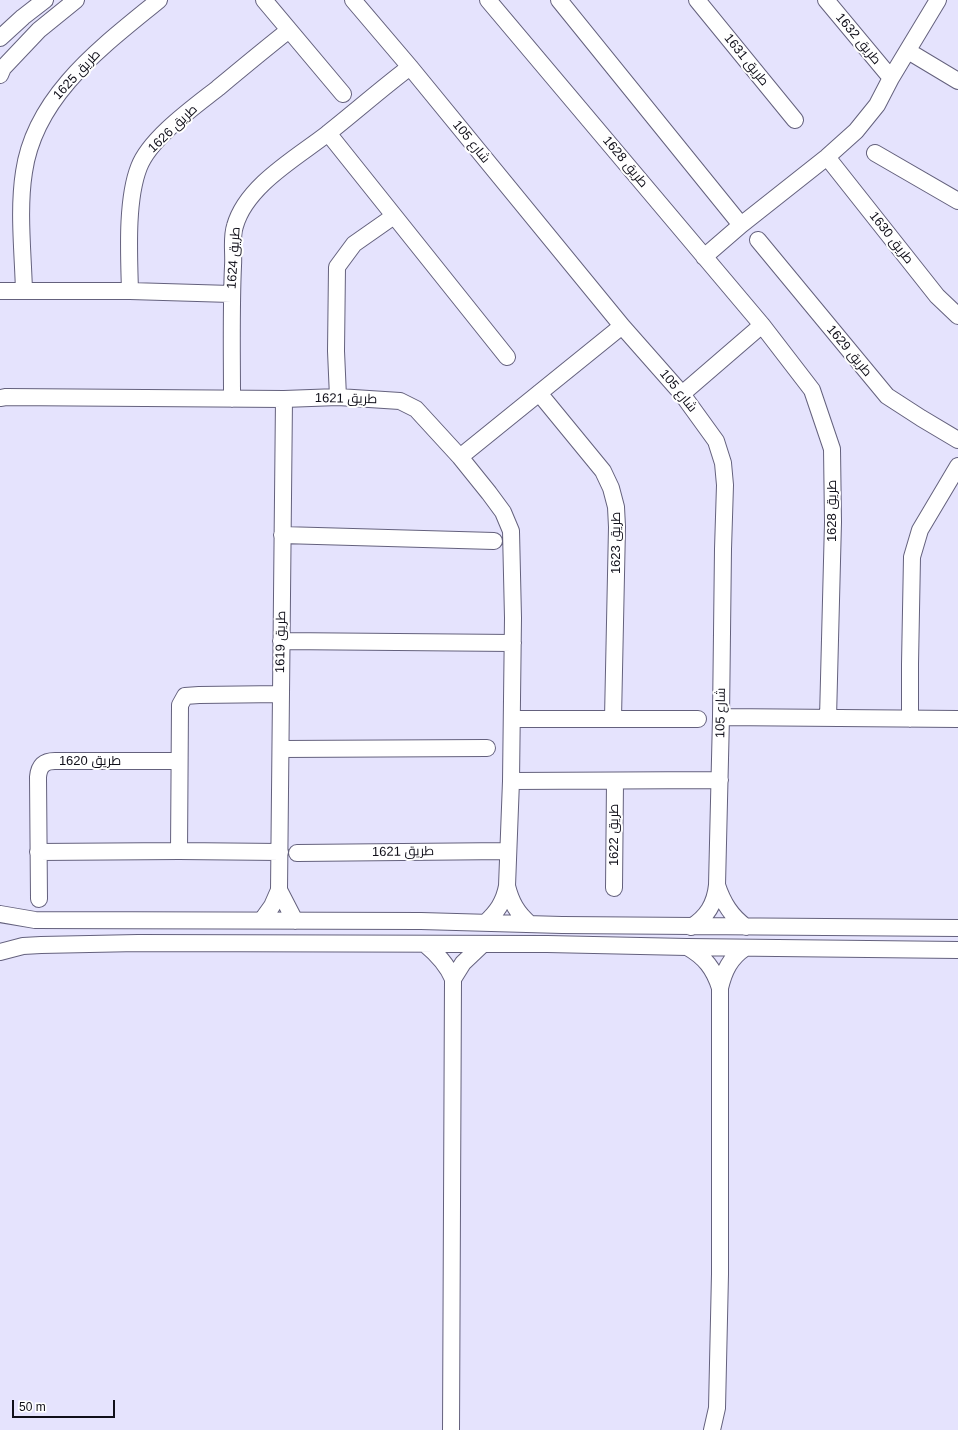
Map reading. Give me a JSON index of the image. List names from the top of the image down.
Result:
{
  "streets": {
    "street": [
      "طريق 1632",
      "طريق 1631",
      "طريق 1625",
      "طريق 1626",
      "شارع 105",
      "طريق 1628",
      "طريق 1630",
      "طريق 1624",
      "طريق 1629",
      "طريق 1621",
      "طريق 1623",
      "طريق 1619",
      "طريق 1620",
      "طريق 1622"
    ]
  },
  "crossings": [
    ["شارع 105", "طريق 1624"],
    ["طريق 1624", "طريق 1621"],
    ["طريق 1621", "طريق 1619"]
  ],
  "scale_bar": "50 m"
}
